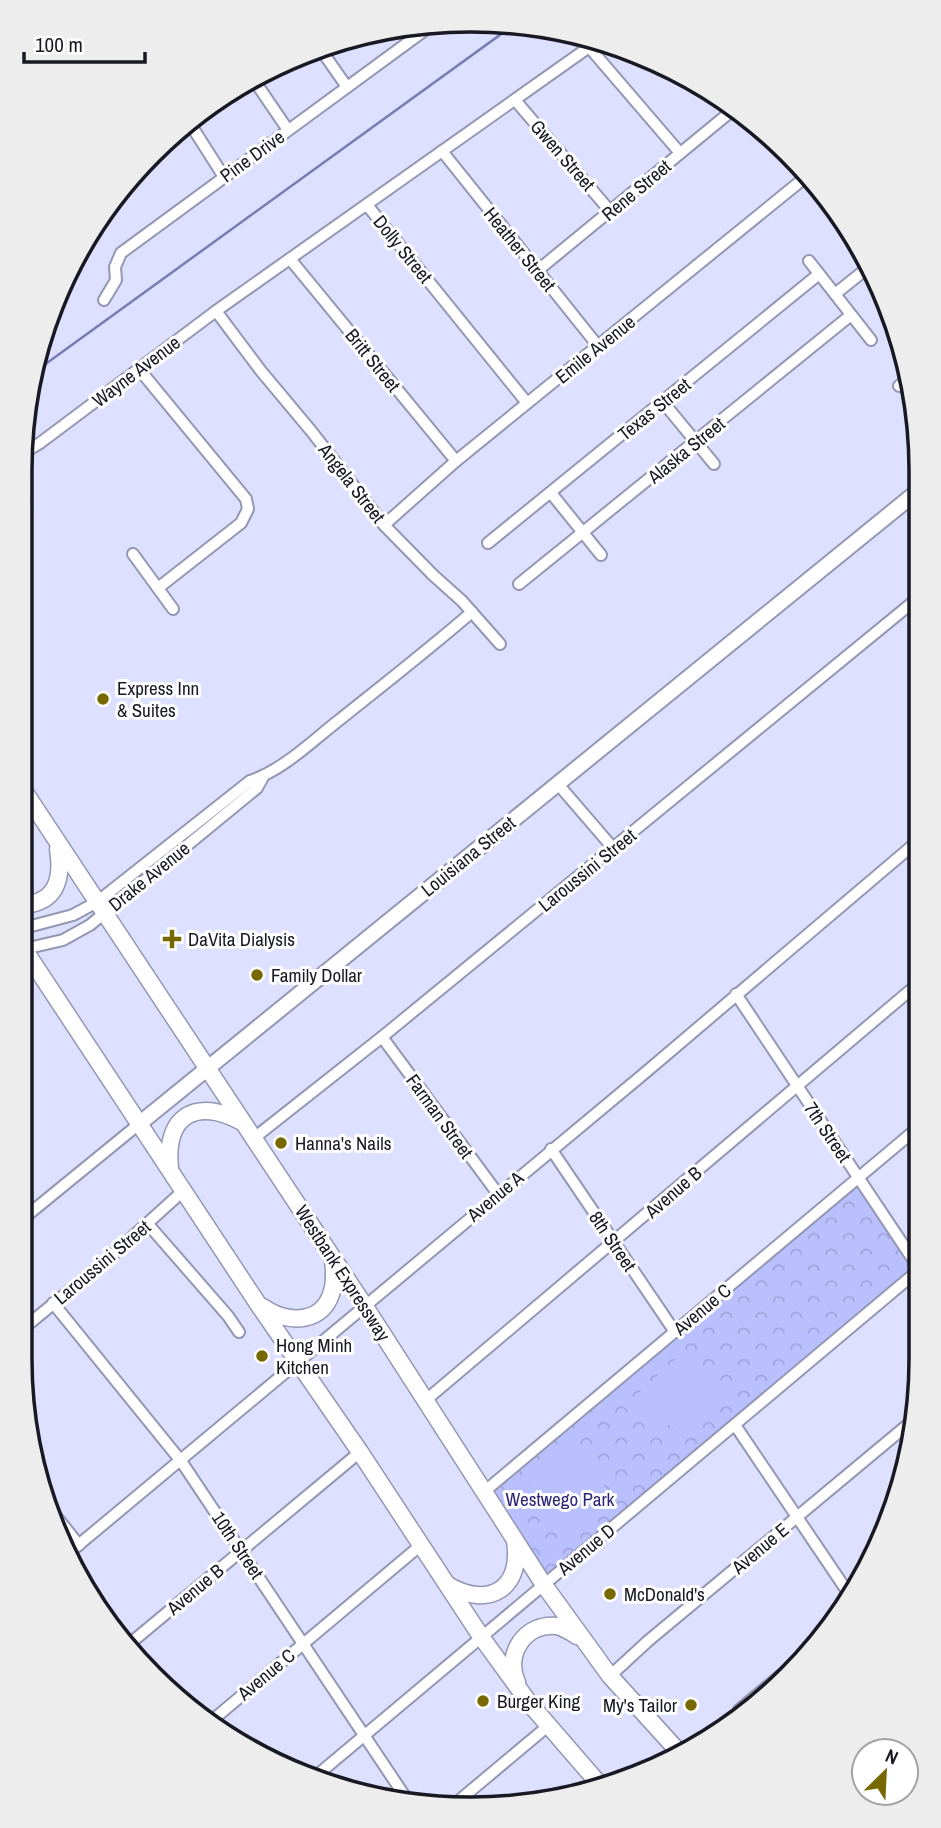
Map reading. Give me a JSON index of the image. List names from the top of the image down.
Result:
{
  "streets": {
    "highway": ["Westbank Expressway"],
    "main road": ["Louisiana Street"],
    "street": [
      "Gwen Street",
      "Pine Drive",
      "Rene Street",
      "Dolly Street",
      "Heather Street",
      "Emile Avenue",
      "Britt Street",
      "Wayne Avenue",
      "Texas Street",
      "Alaska Street",
      "Angela Street",
      "Laroussini Street",
      "Drake Avenue",
      "Farman Street",
      "7th Street",
      "Avenue B",
      "Avenue A",
      "8th Street",
      "Avenue C",
      "10th Street",
      "Avenue E",
      "Avenue D"
    ]
  },
  "crossings": [
    ["Gwen Street", "Rene Street"],
    ["Rene Street", "Heather Street"],
    ["Dolly Street", "Emile Avenue"],
    ["Dolly Street", "Britt Street"],
    ["Dolly Street", "Wayne Avenue"],
    ["Heather Street", "Emile Avenue"],
    ["Emile Avenue", "Britt Street"],
    ["Emile Avenue", "Angela Street"],
    ["Wayne Avenue", "Angela Street"],
    ["Angela Street", "Drake Avenue"],
    ["Louisiana Street", "Westbank Expressway"],
    ["Laroussini Street", "Farman Street"],
    ["Laroussini Street", "Westbank Expressway"],
    ["Laroussini Street", "10th Street"],
    ["Drake Avenue", "Westbank Expressway"],
    ["Farman Street", "Avenue A"],
    ["7th Street", "Avenue B"],
    ["7th Street", "Avenue A"],
    ["7th Street", "Avenue C"],
    ["Avenue B", "8th Street"],
    ["Avenue B", "Westbank Expressway"],
    ["Avenue B", "10th Street"],
    ["Avenue A", "8th Street"],
    ["Avenue A", "Westbank Expressway"],
    ["Avenue A", "10th Street"],
    ["8th Street", "Avenue C"],
    ["Westbank Expressway", "Avenue C"],
    ["Westbank Expressway", "Avenue E"],
    ["Westbank Expressway", "Avenue D"],
    ["Avenue C", "10th Street"],
    ["10th Street", "Avenue D"]
  ],
  "parks": ["Westwego Park"],
  "places": {
    "other": [
      "Express Inn & Suites",
      "Family Dollar",
      "Hanna's Nails",
      "Hong Minh Kitchen",
      "McDonald's",
      "Burger King",
      "My's Tailor"
    ],
    "health": ["DaVita Dialysis"]
  },
  "scale_bar": "100 m",
  "north": "top right"
}
